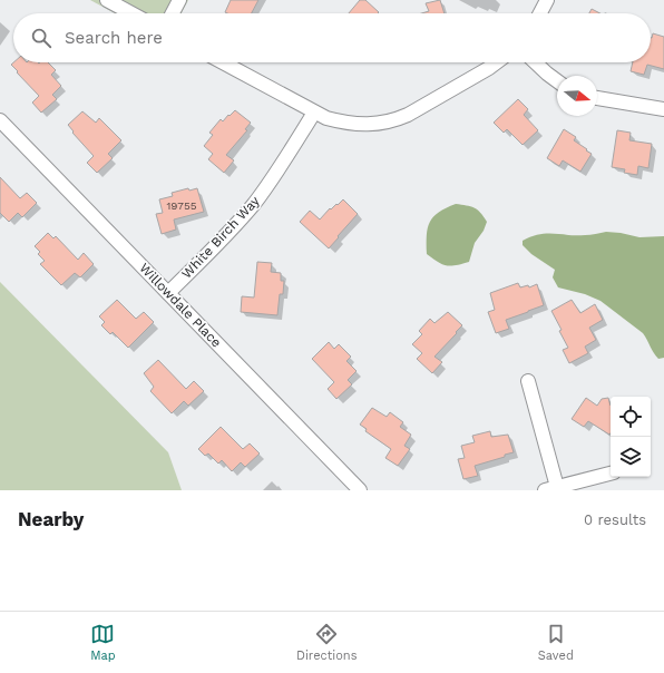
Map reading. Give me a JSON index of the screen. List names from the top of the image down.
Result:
{
  "streets": {
    "street": ["White Birch Way", "Willowdale Place"]
  },
  "crossings": [
    ["White Birch Way", "Willowdale Place"]
  ],
  "house_numbers": ["19755"],
  "north": "right",
  "page": {
    "search": "Search here",
    "heading": ["Nearby", "0 results"],
    "nav": ["Map", "Directions", "Saved"]
  }
}
